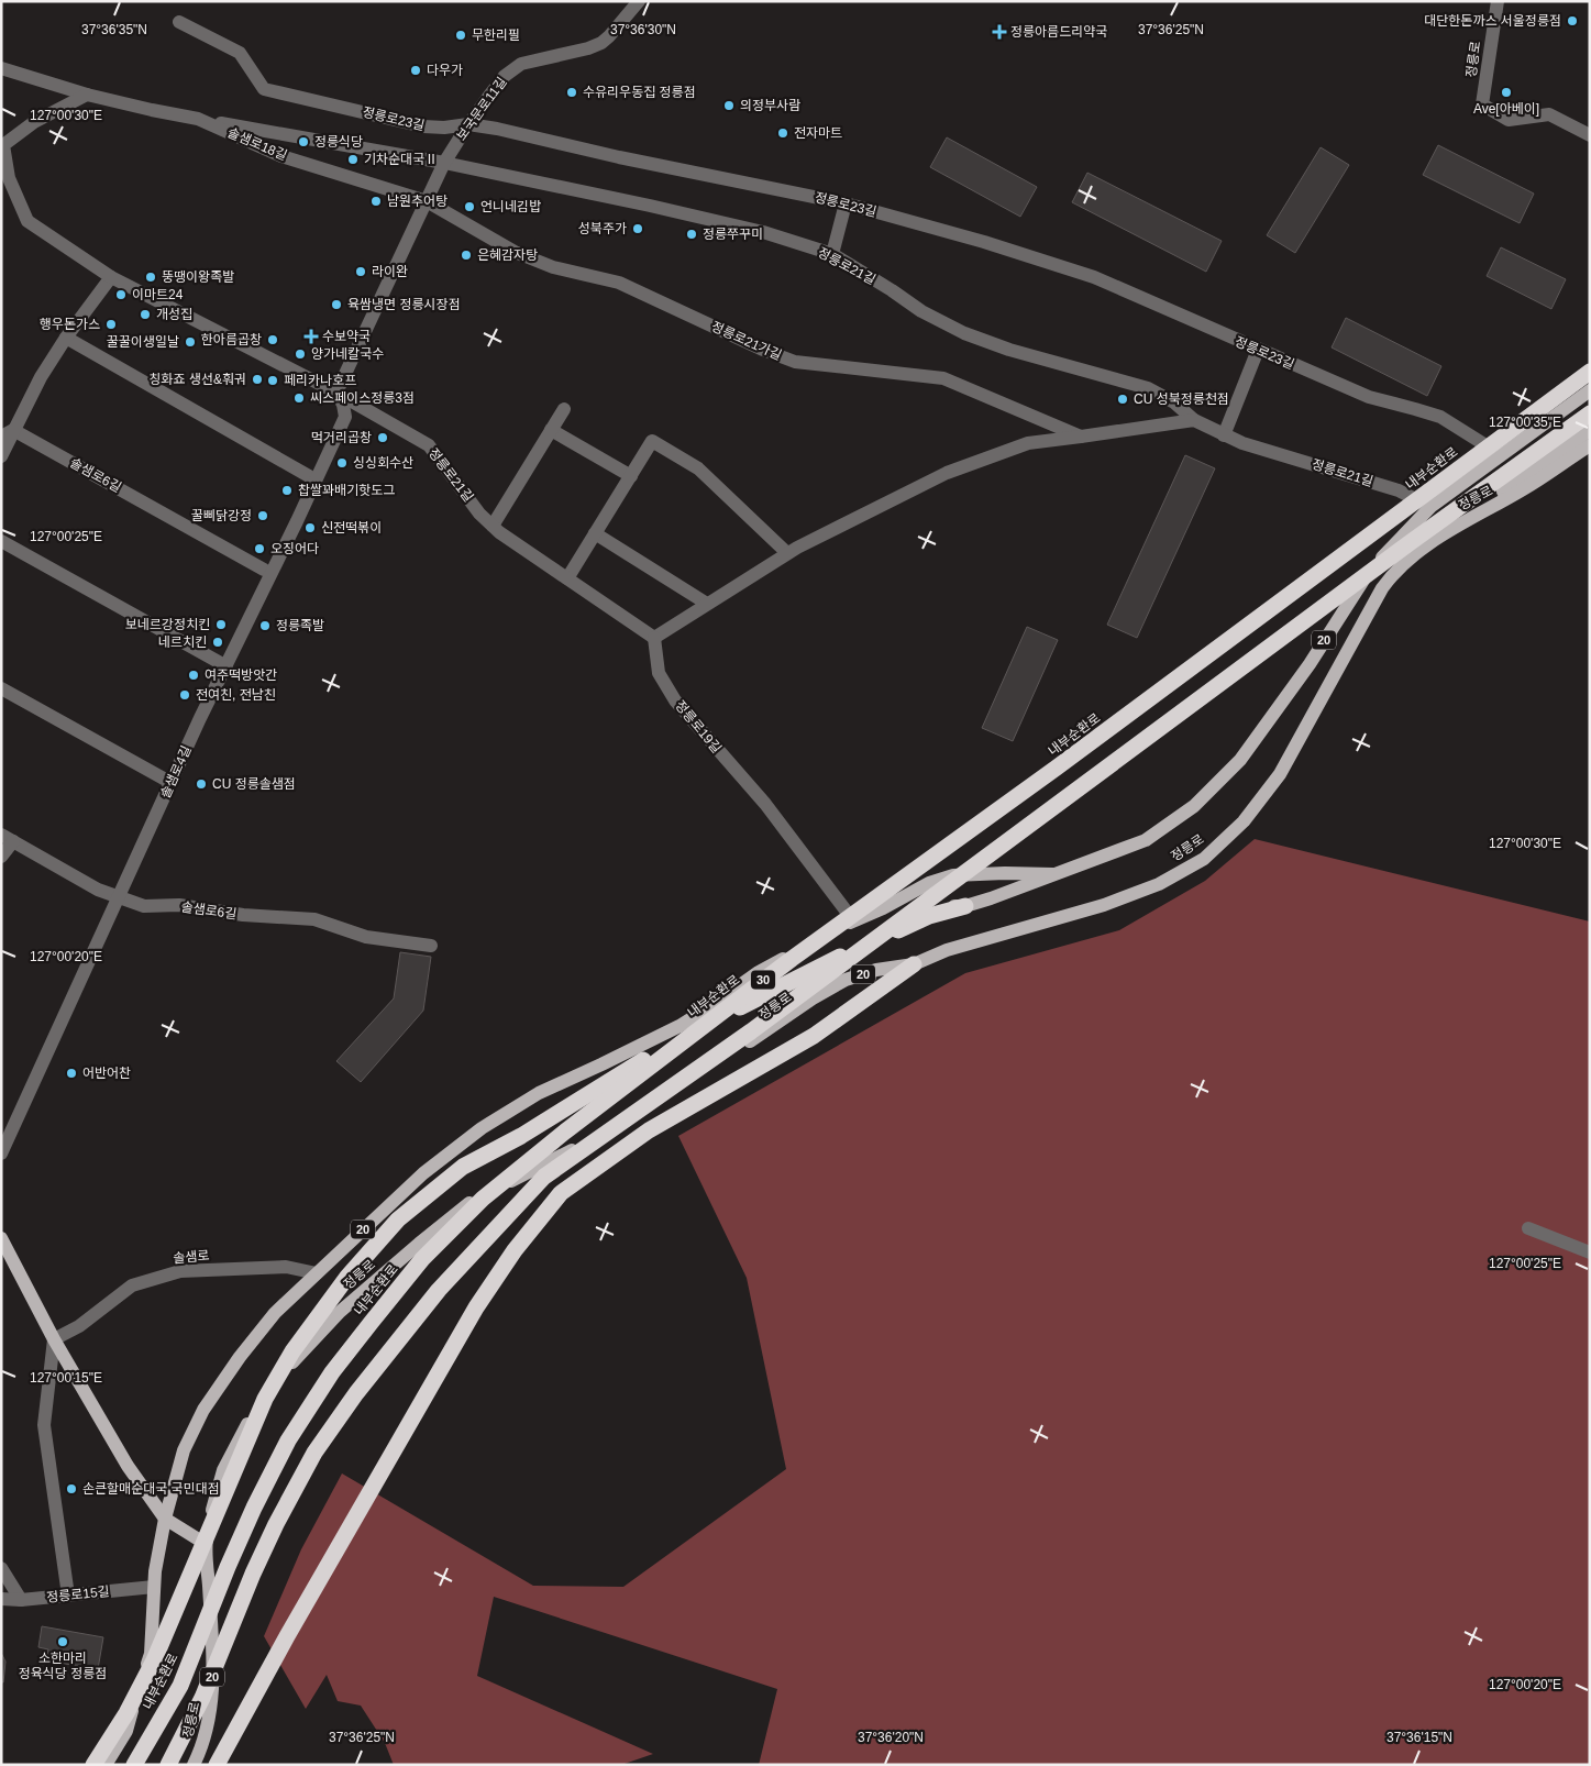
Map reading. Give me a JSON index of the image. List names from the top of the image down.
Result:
{
  "streets": {
    "highway": ["내부순환로", "30"],
    "main road": ["정릉로", "20"],
    "street": [
      "보국문로11길",
      "정릉로23길",
      "솔샘로18길",
      "정릉로21길",
      "정릉로21가길",
      "솔샘로6길",
      "정릉로19길",
      "솔샘로4길",
      "솔샘로",
      "정릉로15길"
    ]
  },
  "crossings": [
    ["정릉로", "정릉로23길"],
    ["정릉로", "정릉로21길"],
    ["정릉로", "정릉로19길"],
    ["정릉로", "솔샘로"],
    ["정릉로", "정릉로15길"],
    ["보국문로11길", "정릉로23길"],
    ["보국문로11길", "솔샘로18길"],
    ["보국문로11길", "정릉로21길"],
    ["보국문로11길", "정릉로21가길"],
    ["보국문로11길", "솔샘로4길"],
    ["솔샘로18길", "정릉로21가길"],
    ["정릉로21길", "정릉로19길"],
    ["정릉로21길", "솔샘로4길"],
    ["솔샘로6길", "솔샘로4길"]
  ],
  "places": {
    "other": [
      "대단한돈까스 서울정릉점",
      "무한리필",
      "다우가",
      "수유리우동집 정릉점",
      "Ave[아베이]",
      "의정부사람",
      "전자마트",
      "정릉식당",
      "기차순대국Ⅱ",
      "남원추어탕",
      "언니네김밥",
      "성북주가",
      "정릉쭈꾸미",
      "은혜감자탕",
      "라이완",
      "뚱땡이왕족발",
      "이마트24",
      "육쌈냉면 정릉시장점",
      "개성집",
      "행우돈가스",
      "한아름곱창",
      "꿀꿀이생일날",
      "양가네칼국수",
      "칭화죠 생선&훠궈",
      "페리카나호프",
      "씨스페이스정릉3점",
      "CU 성북정릉천점",
      "먹거리곱창",
      "싱싱회수산",
      "찹쌀꽈배기핫도그",
      "꿀삐닭강정",
      "신전떡볶이",
      "오징어다",
      "보네르강정치킨",
      "정릉족발",
      "네르치킨",
      "여주떡방앗간",
      "전여친, 전남친",
      "CU 정릉솔샘점",
      "어반어찬",
      "손큰할매순대국 국민대점",
      "소한마리 정육식당 정릉점"
    ],
    "health": ["정릉아름드리약국", "수보약국"]
  },
  "coordinates": [
    "37°36'35\"N",
    "37°36'30\"N",
    "37°36'25\"N",
    "127°00'30\"E",
    "127°00'35\"E",
    "127°00'25\"E",
    "127°00'20\"E",
    "127°00'15\"E",
    "37°36'20\"N",
    "37°36'15\"N"
  ]
}
